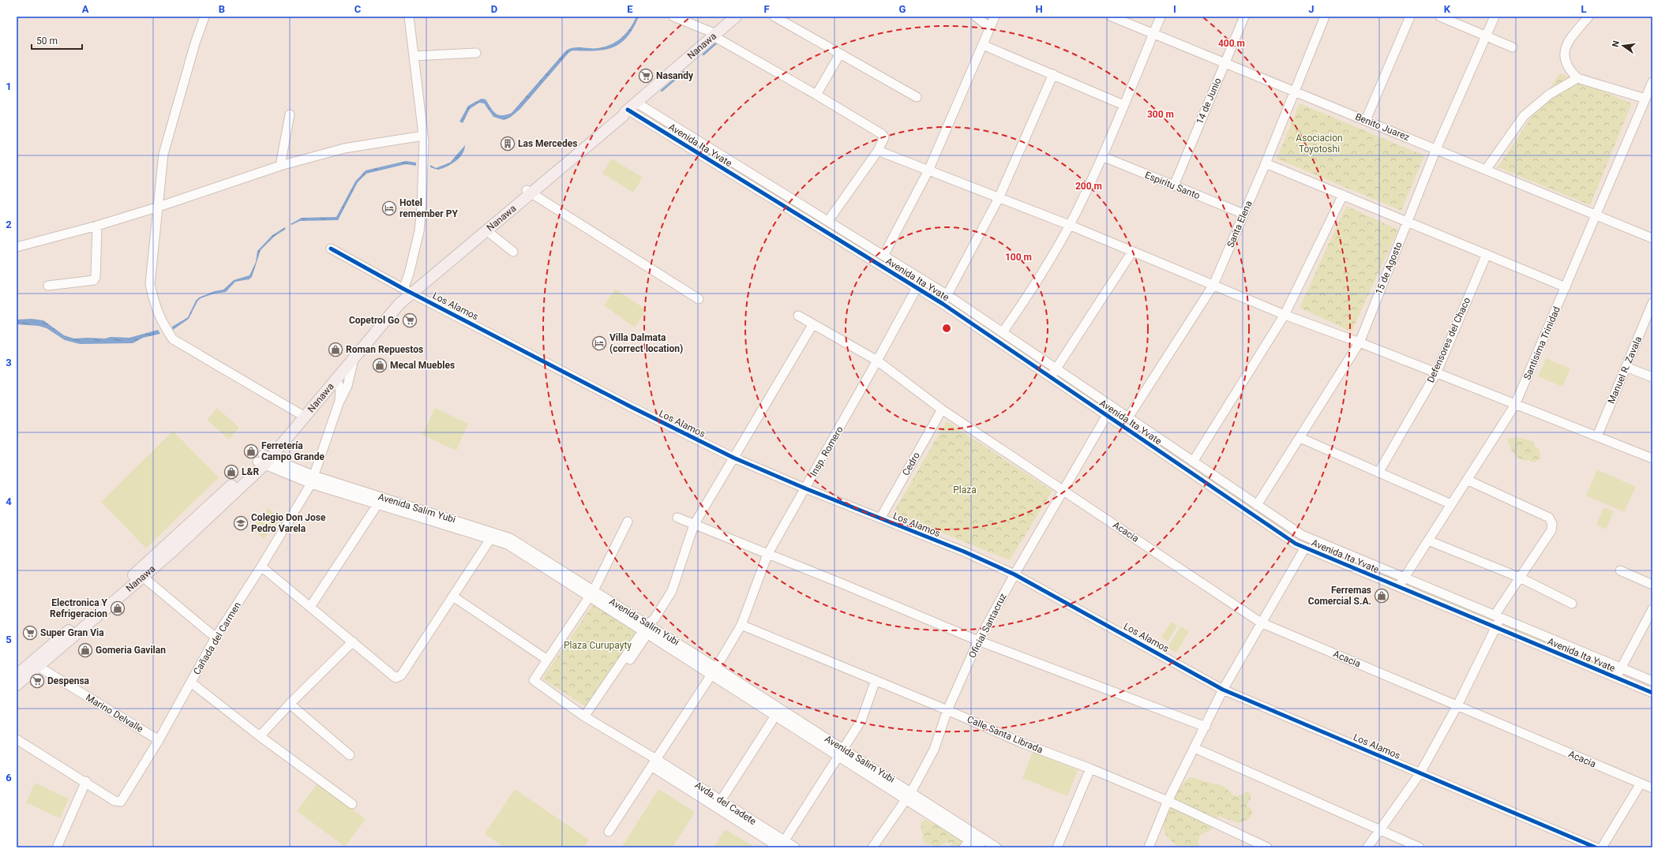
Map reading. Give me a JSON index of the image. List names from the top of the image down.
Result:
{
  "streets": {
    "main road": ["Nanawa"],
    "street": [
      "14 de Junio",
      "Benito Juarez",
      "Avenida Ita Yvate",
      "Espiritu Santo",
      "Santa Elena",
      "15 de Agosto",
      "Los Alamos",
      "Defensores del Chaco",
      "Santisima Trinidad",
      "Manuel R. Zavala",
      "Insp. Romero",
      "Cedro",
      "Avenida Salim Yubi",
      "Acacia",
      "Oficial Santacruz",
      "Cañada del Carmen",
      "Marino Delvalle",
      "Calle Santa Librada",
      "Avda. del Cadete"
    ]
  },
  "crossings": [
    ["Nanawa", "Avenida Ita Yvate"],
    ["Nanawa", "Los Alamos"],
    ["Nanawa", "Avenida Salim Yubi"],
    ["Nanawa", "Marino Delvalle"],
    ["14 de Junio", "Benito Juarez"],
    ["14 de Junio", "Espiritu Santo"],
    ["Benito Juarez", "Santa Elena"],
    ["Benito Juarez", "15 de Agosto"],
    ["Benito Juarez", "Santisima Trinidad"],
    ["Avenida Ita Yvate", "Santa Elena"],
    ["Avenida Ita Yvate", "15 de Agosto"],
    ["Avenida Ita Yvate", "Santisima Trinidad"],
    ["Avenida Ita Yvate", "Insp. Romero"],
    ["Avenida Ita Yvate", "Oficial Santacruz"],
    ["Espiritu Santo", "Santa Elena"],
    ["Los Alamos", "Insp. Romero"],
    ["Los Alamos", "Cedro"],
    ["Los Alamos", "Oficial Santacruz"],
    ["Insp. Romero", "Avenida Salim Yubi"],
    ["Insp. Romero", "Acacia"],
    ["Insp. Romero", "Calle Santa Librada"],
    ["Insp. Romero", "Avda. del Cadete"],
    ["Cedro", "Acacia"],
    ["Avenida Salim Yubi", "Oficial Santacruz"],
    ["Avenida Salim Yubi", "Cañada del Carmen"],
    ["Acacia", "Oficial Santacruz"],
    ["Oficial Santacruz", "Calle Santa Librada"],
    ["Cañada del Carmen", "Marino Delvalle"]
  ],
  "parks": ["Asociacion Toyotoshi", "Plaza", "Plaza Curupayty"],
  "places": {
    "supermarket": [
      "Nasandy",
      "Copetrol Go",
      "Super Gran Via",
      "Despensa"
    ],
    "building": ["Las Mercedes"],
    "hotel": ["Hotel remember PY", "Villa Dalmata (correct location)"],
    "shop": [
      "Roman Repuestos",
      "Mecal Muebles",
      "Ferretería Campo Grande",
      "L&R",
      "Ferremas Comercial S.A.",
      "Electronica Y Refrigeracion",
      "Gomeria Gavilan"
    ],
    "school or university": ["Colegio Don Jose Pedro Varela"]
  },
  "scale_bar": "50 m",
  "north": "left",
  "grid": {
    "columns": [
      "A",
      "B",
      "C",
      "D",
      "E",
      "F",
      "G",
      "H",
      "I",
      "J",
      "K",
      "L"
    ],
    "rows": [
      "1",
      "2",
      "3",
      "4",
      "5",
      "6"
    ]
  },
  "rings": [
    "400 m",
    "300 m",
    "200 m",
    "100 m"
  ]
}
